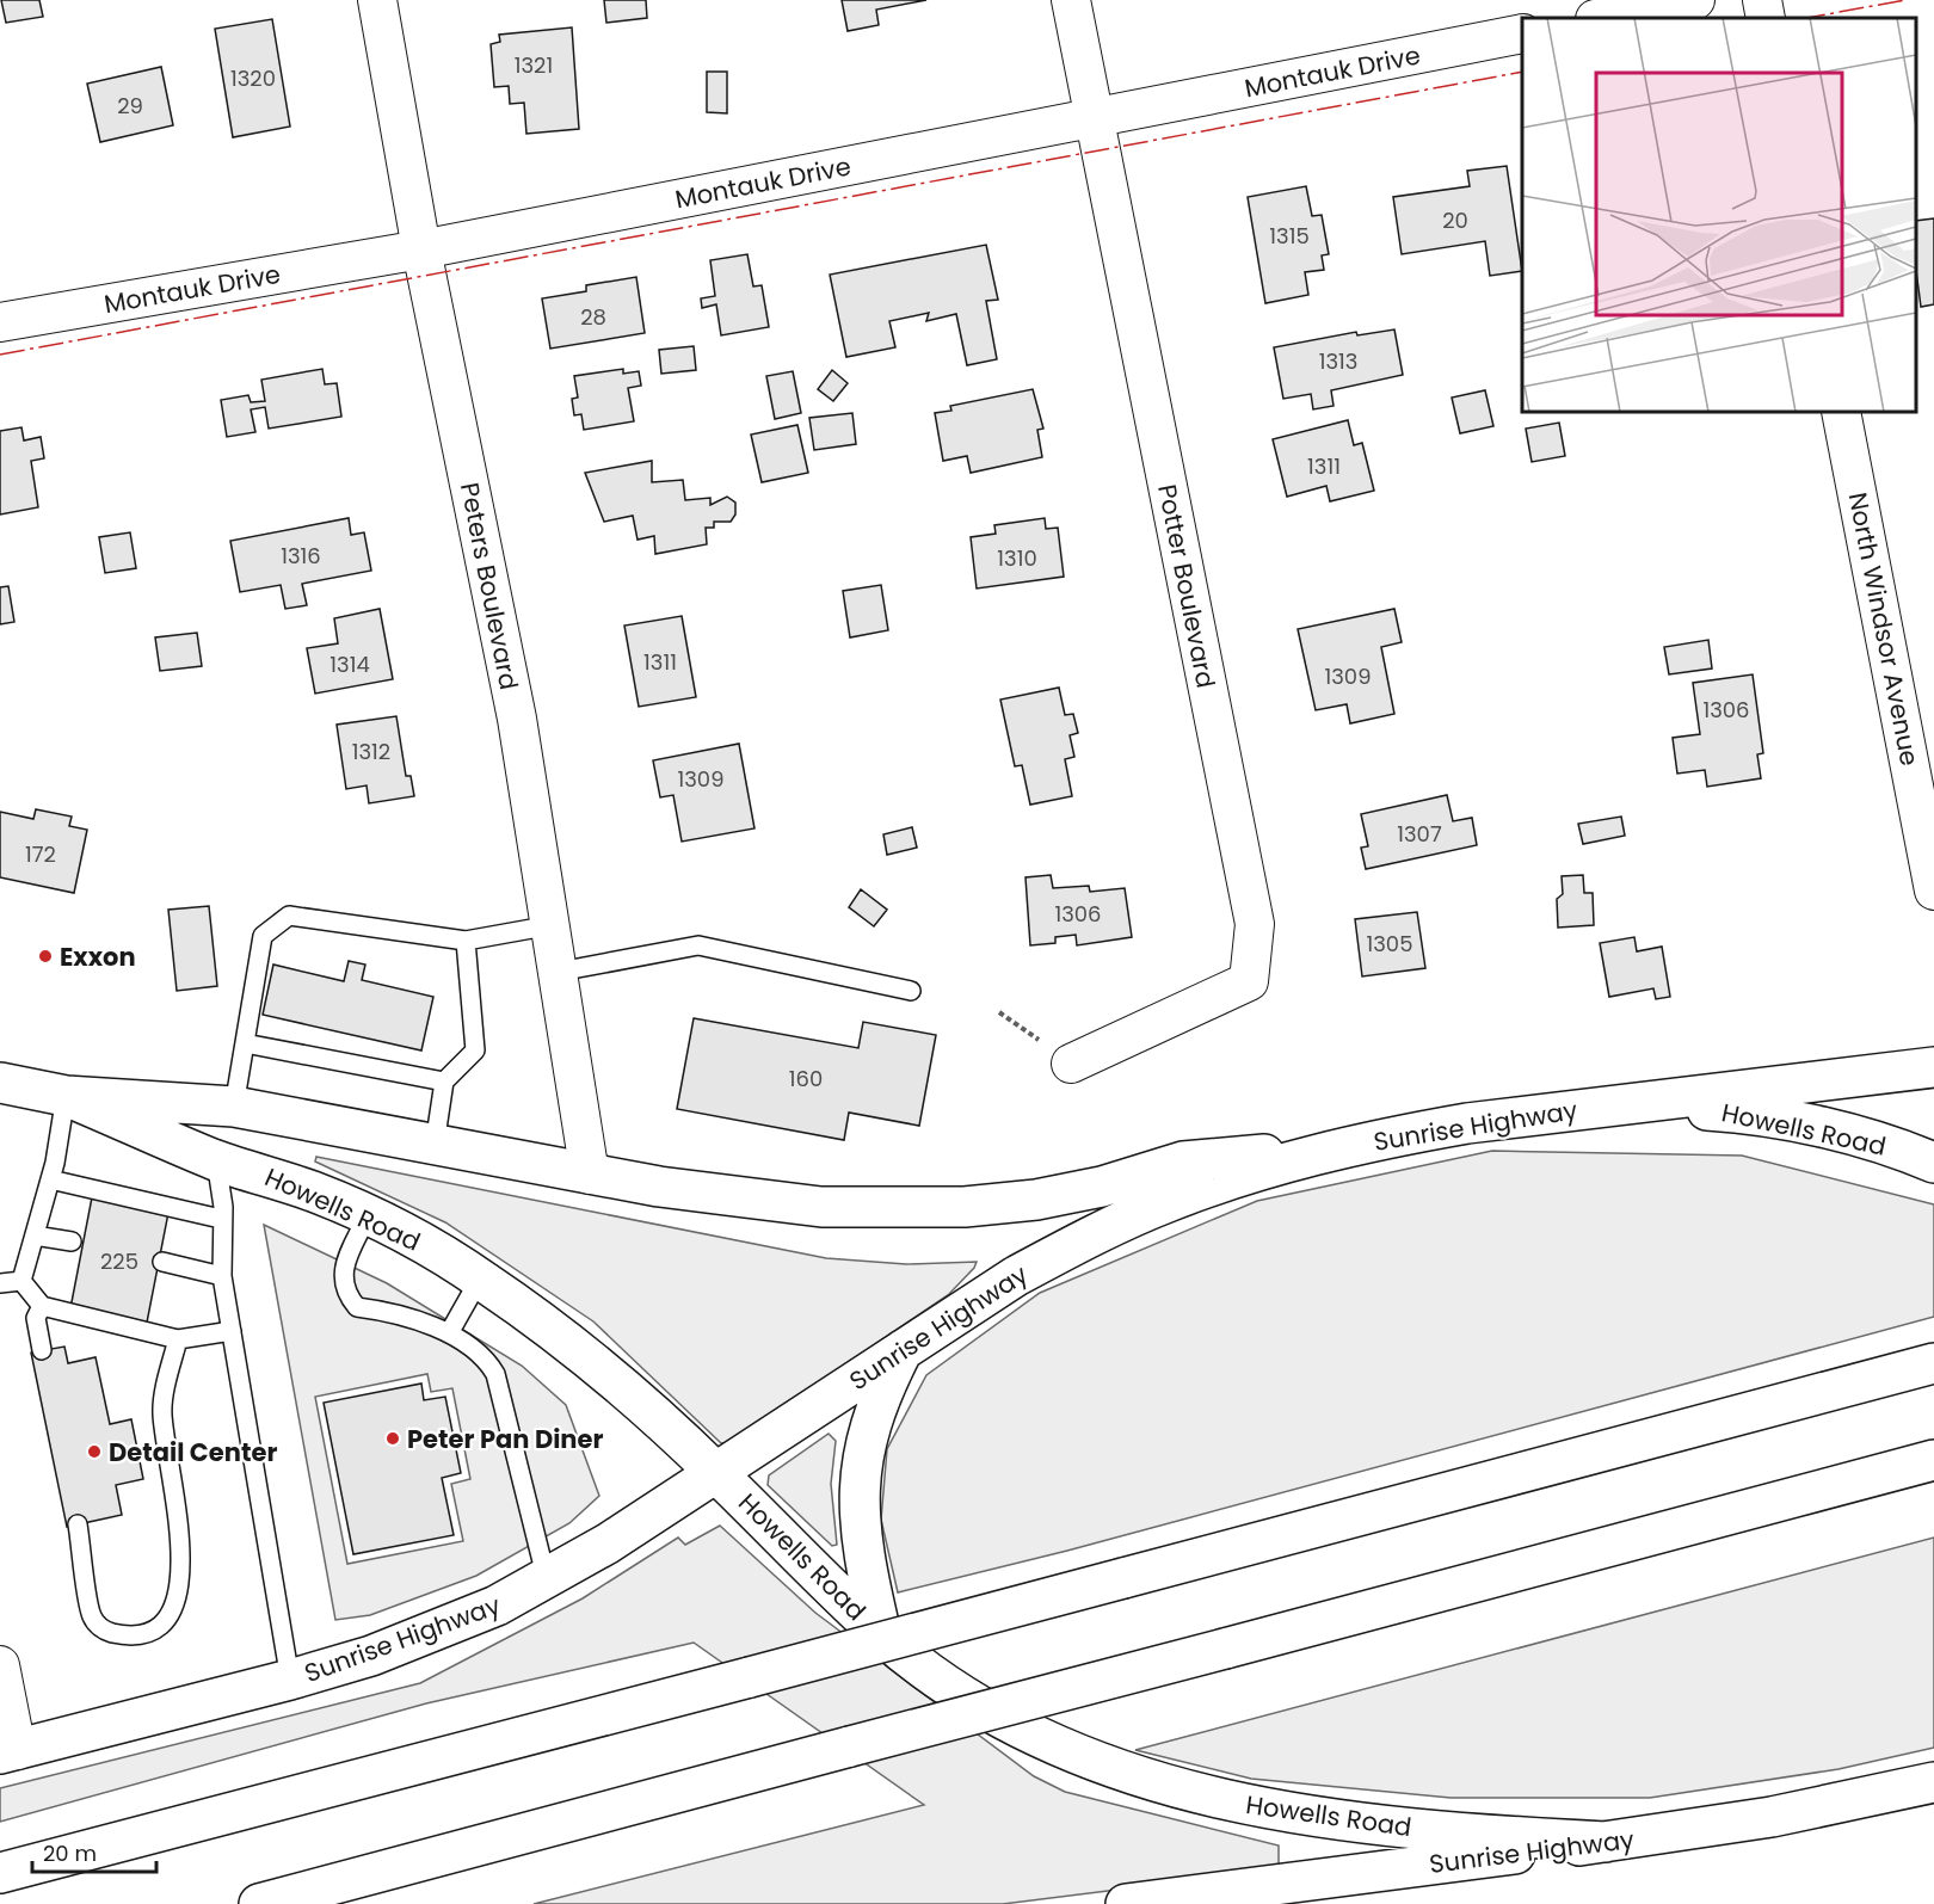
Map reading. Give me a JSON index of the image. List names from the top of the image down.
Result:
{
  "streets": {
    "main road": ["Sunrise Highway", "Howells Road"],
    "street": [
      "Montauk Drive",
      "Peters Boulevard",
      "Potter Boulevard",
      "North Windsor Avenue"
    ]
  },
  "crossings": [
    ["Montauk Drive", "Peters Boulevard"],
    ["Montauk Drive", "Potter Boulevard"],
    ["Peters Boulevard", "Howells Road"],
    ["Sunrise Highway", "Howells Road"]
  ],
  "places": ["Exxon", "Peter Pan Diner", "Detail Center"],
  "house_numbers": [
    "1321",
    "1320",
    "29",
    "20",
    "1315",
    "28",
    "1313",
    "1311",
    "1316",
    "1310",
    "1311",
    "1314",
    "1309",
    "1306",
    "1312",
    "1309",
    "1307",
    "172",
    "1306",
    "1305",
    "160",
    "225"
  ],
  "scale_bar": "20 m"
}
